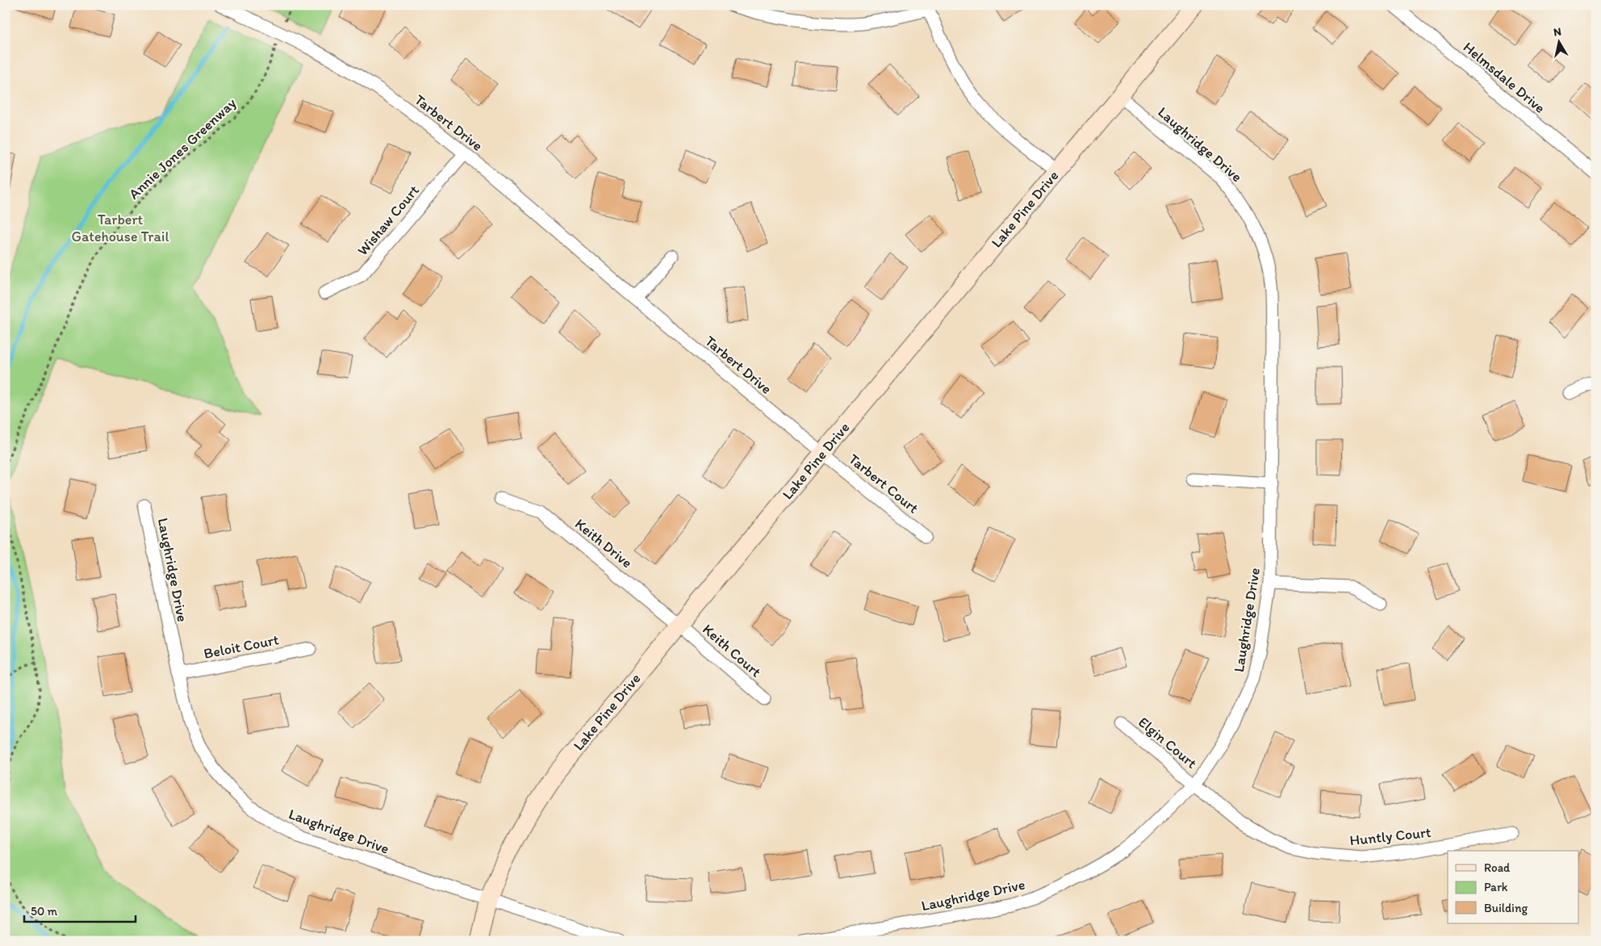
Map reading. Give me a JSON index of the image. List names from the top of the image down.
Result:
{
  "streets": {
    "street": [
      "Helmsdale Drive",
      "Tarbert Drive",
      "Laughridge Drive",
      "Lake Pine Drive",
      "Wishaw Court",
      "Tarbert Court",
      "Keith Drive",
      "Beloit Court",
      "Keith Court",
      "Elgin Court",
      "Huntly Court"
    ],
    "path": ["Annie Jones Greenway"]
  },
  "crossings": [
    ["Tarbert Drive", "Lake Pine Drive"],
    ["Tarbert Drive", "Wishaw Court"],
    ["Tarbert Drive", "Tarbert Court"],
    ["Laughridge Drive", "Lake Pine Drive"],
    ["Laughridge Drive", "Beloit Court"],
    ["Laughridge Drive", "Elgin Court"],
    ["Laughridge Drive", "Huntly Court"],
    ["Lake Pine Drive", "Tarbert Court"],
    ["Lake Pine Drive", "Keith Drive"],
    ["Lake Pine Drive", "Keith Court"],
    ["Keith Drive", "Keith Court"],
    ["Elgin Court", "Huntly Court"]
  ],
  "parks": ["Tarbert Gatehouse Trail"],
  "legend": ["Road", "Park", "Building"],
  "scale_bar": "50 m",
  "north": "top"
}
